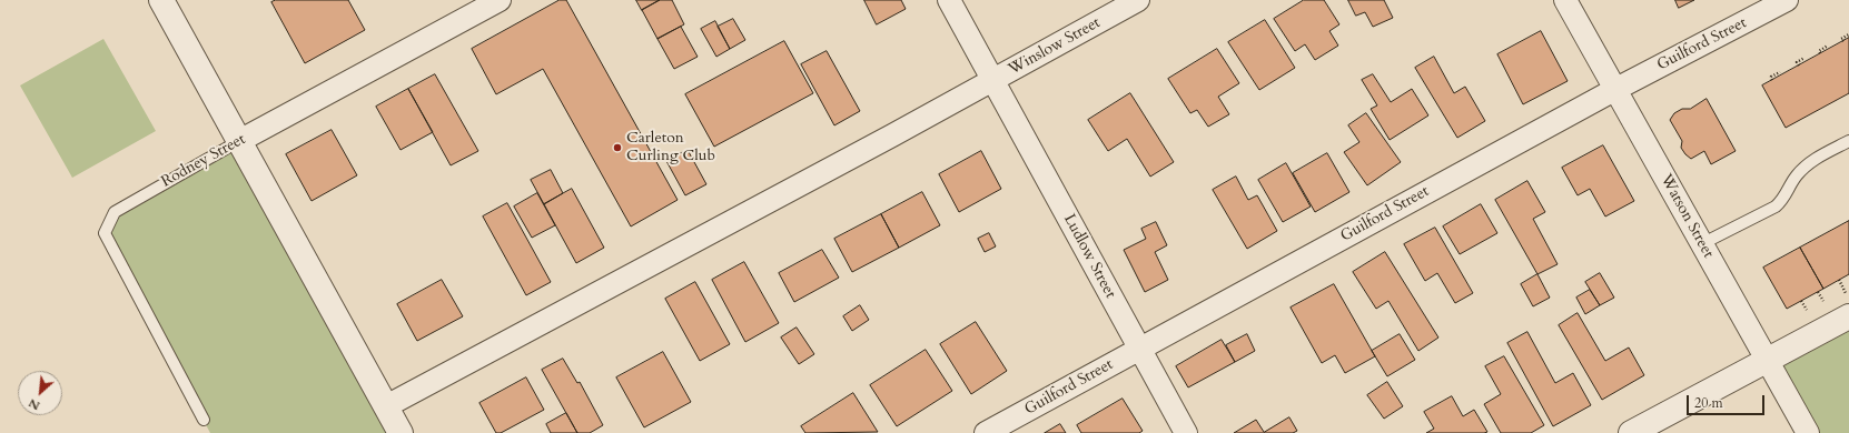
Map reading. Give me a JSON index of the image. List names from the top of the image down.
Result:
{
  "streets": {
    "street": [
      "Guilford Street",
      "Winslow Street",
      "Rodney Street",
      "Watson Street",
      "Ludlow Street"
    ]
  },
  "crossings": [
    ["Guilford Street", "Watson Street"],
    ["Guilford Street", "Ludlow Street"],
    ["Winslow Street", "Ludlow Street"]
  ],
  "places": ["Carleton Curling Club"],
  "scale_bar": "20 m",
  "north": "bottom left"
}
